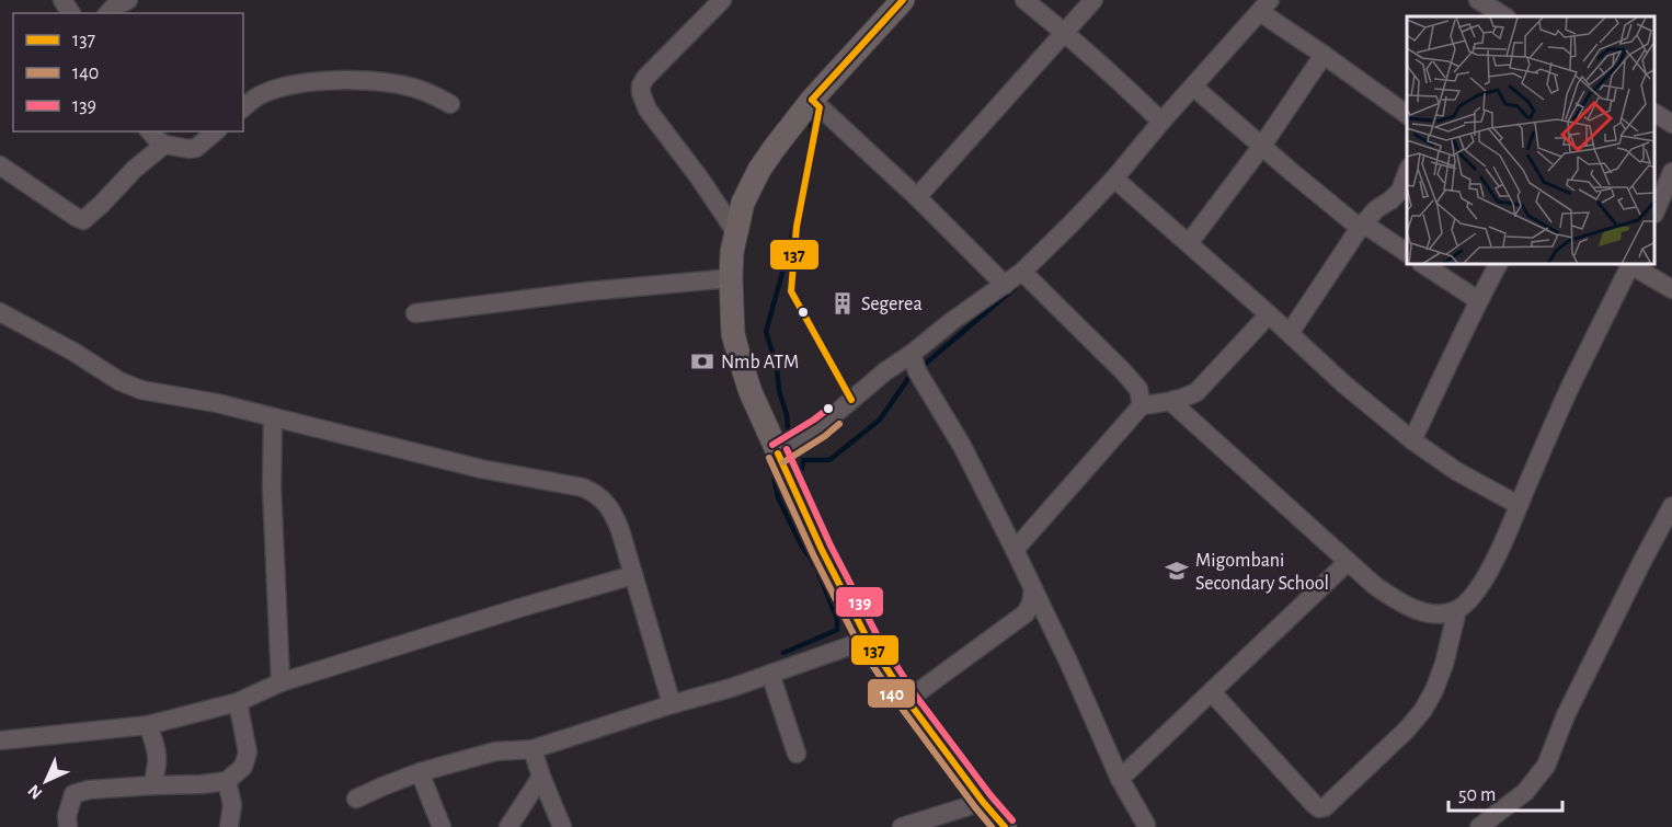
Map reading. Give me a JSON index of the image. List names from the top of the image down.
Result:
{
  "places": {
    "building": ["Segerea"],
    "bank": ["Nmb ATM"],
    "school or university": ["Migombani Secondary School"]
  },
  "lines": ["transit line 137", "transit line 139", "transit line 140"],
  "legend": ["137", "140", "139"],
  "scale_bar": "50 m",
  "north": "bottom left"
}
